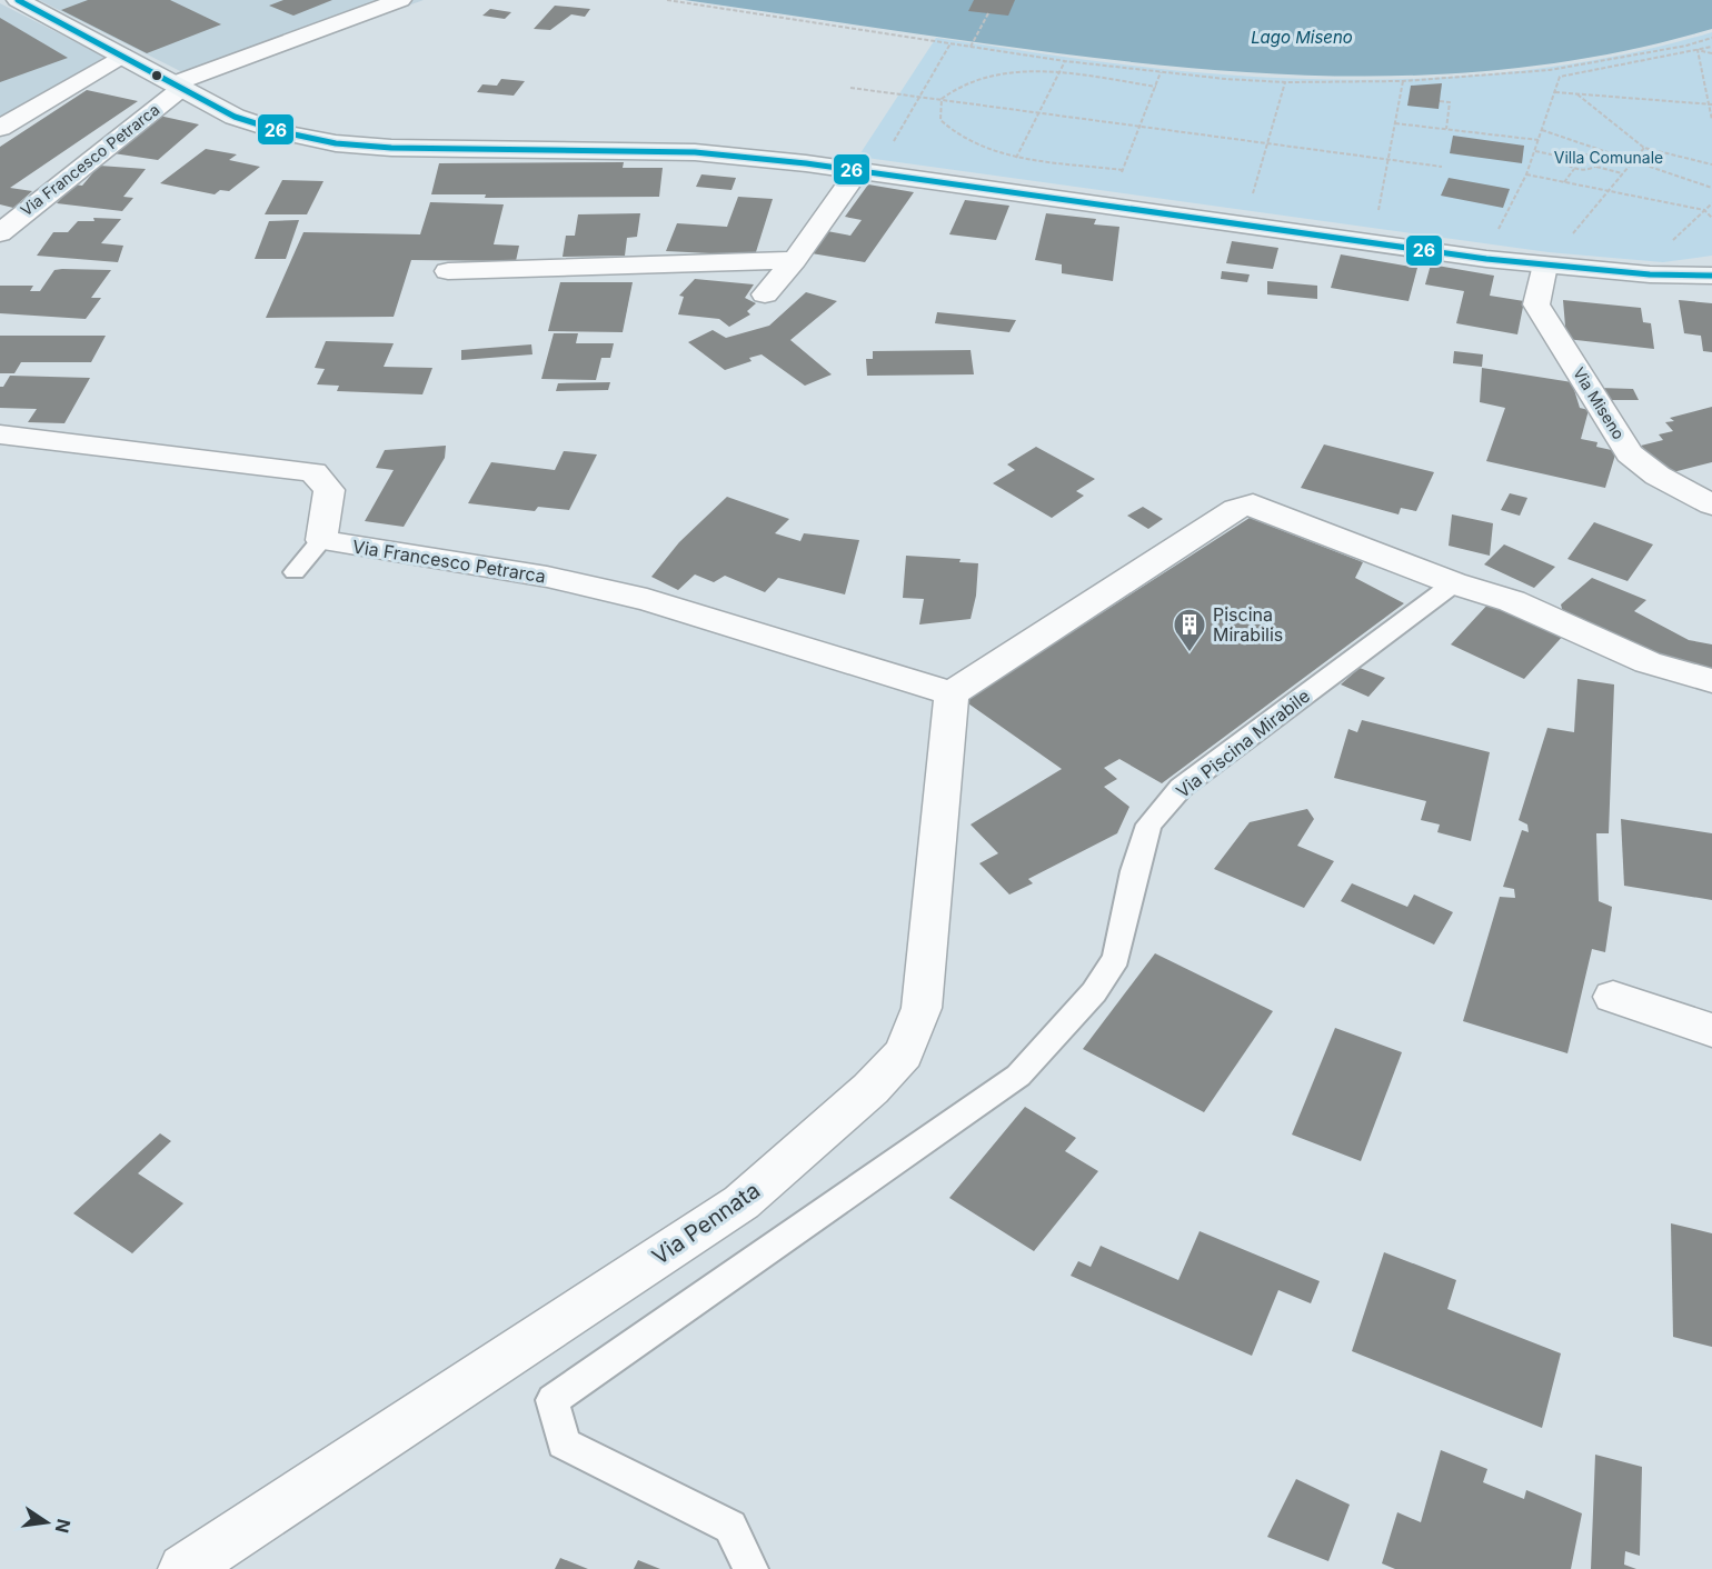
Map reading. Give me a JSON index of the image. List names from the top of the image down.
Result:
{
  "streets": {
    "street": ["Via Francesco Petrarca", "Via Miseno", "Via Pennata"],
    "lane": ["Via Piscina Mirabile"]
  },
  "crossings": [
    ["Via Francesco Petrarca", "Via Pennata"]
  ],
  "water": ["Lago Miseno"],
  "parks": ["Villa Comunale"],
  "places": {
    "building": ["Piscina Mirabilis"]
  },
  "lines": ["transit line 26"],
  "north": "right"
}
